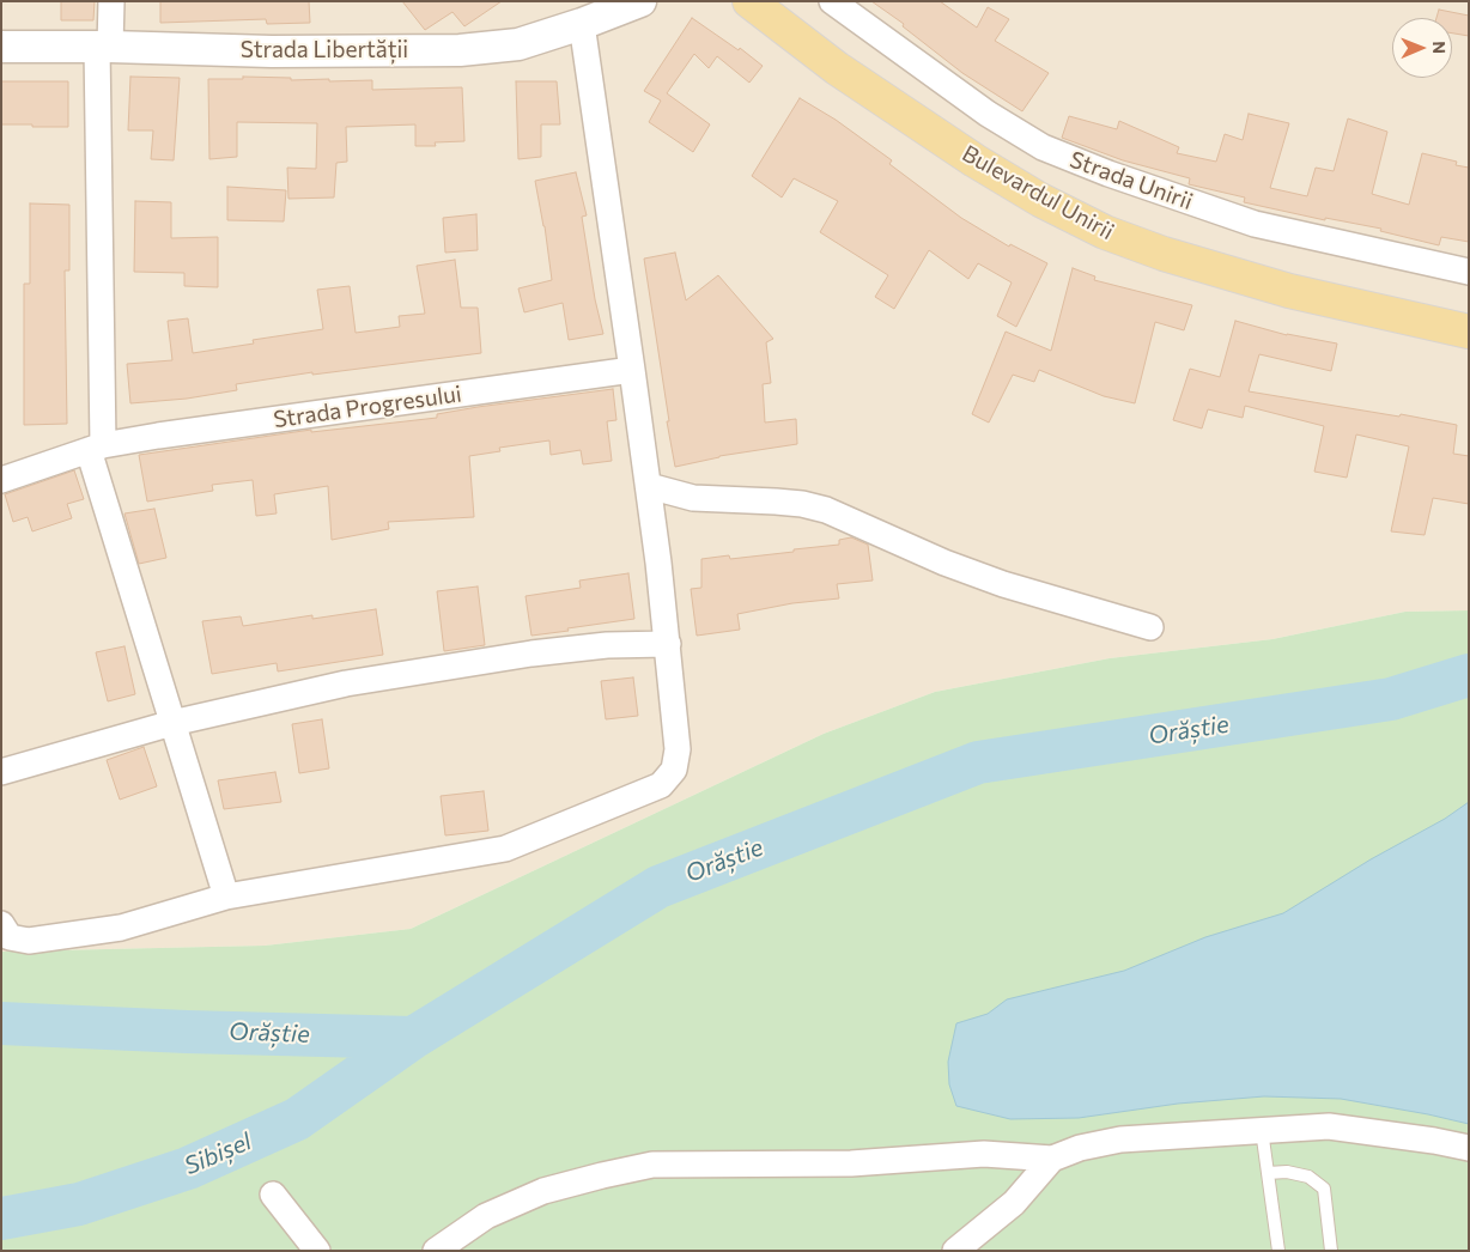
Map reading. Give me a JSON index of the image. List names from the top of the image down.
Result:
{
  "streets": {
    "main road": ["Bulevardul Unirii"],
    "street": ["Strada Libertății", "Strada Unirii", "Strada Progresului"]
  },
  "water": ["Orăștie", "Sibișel"],
  "north": "right"
}
